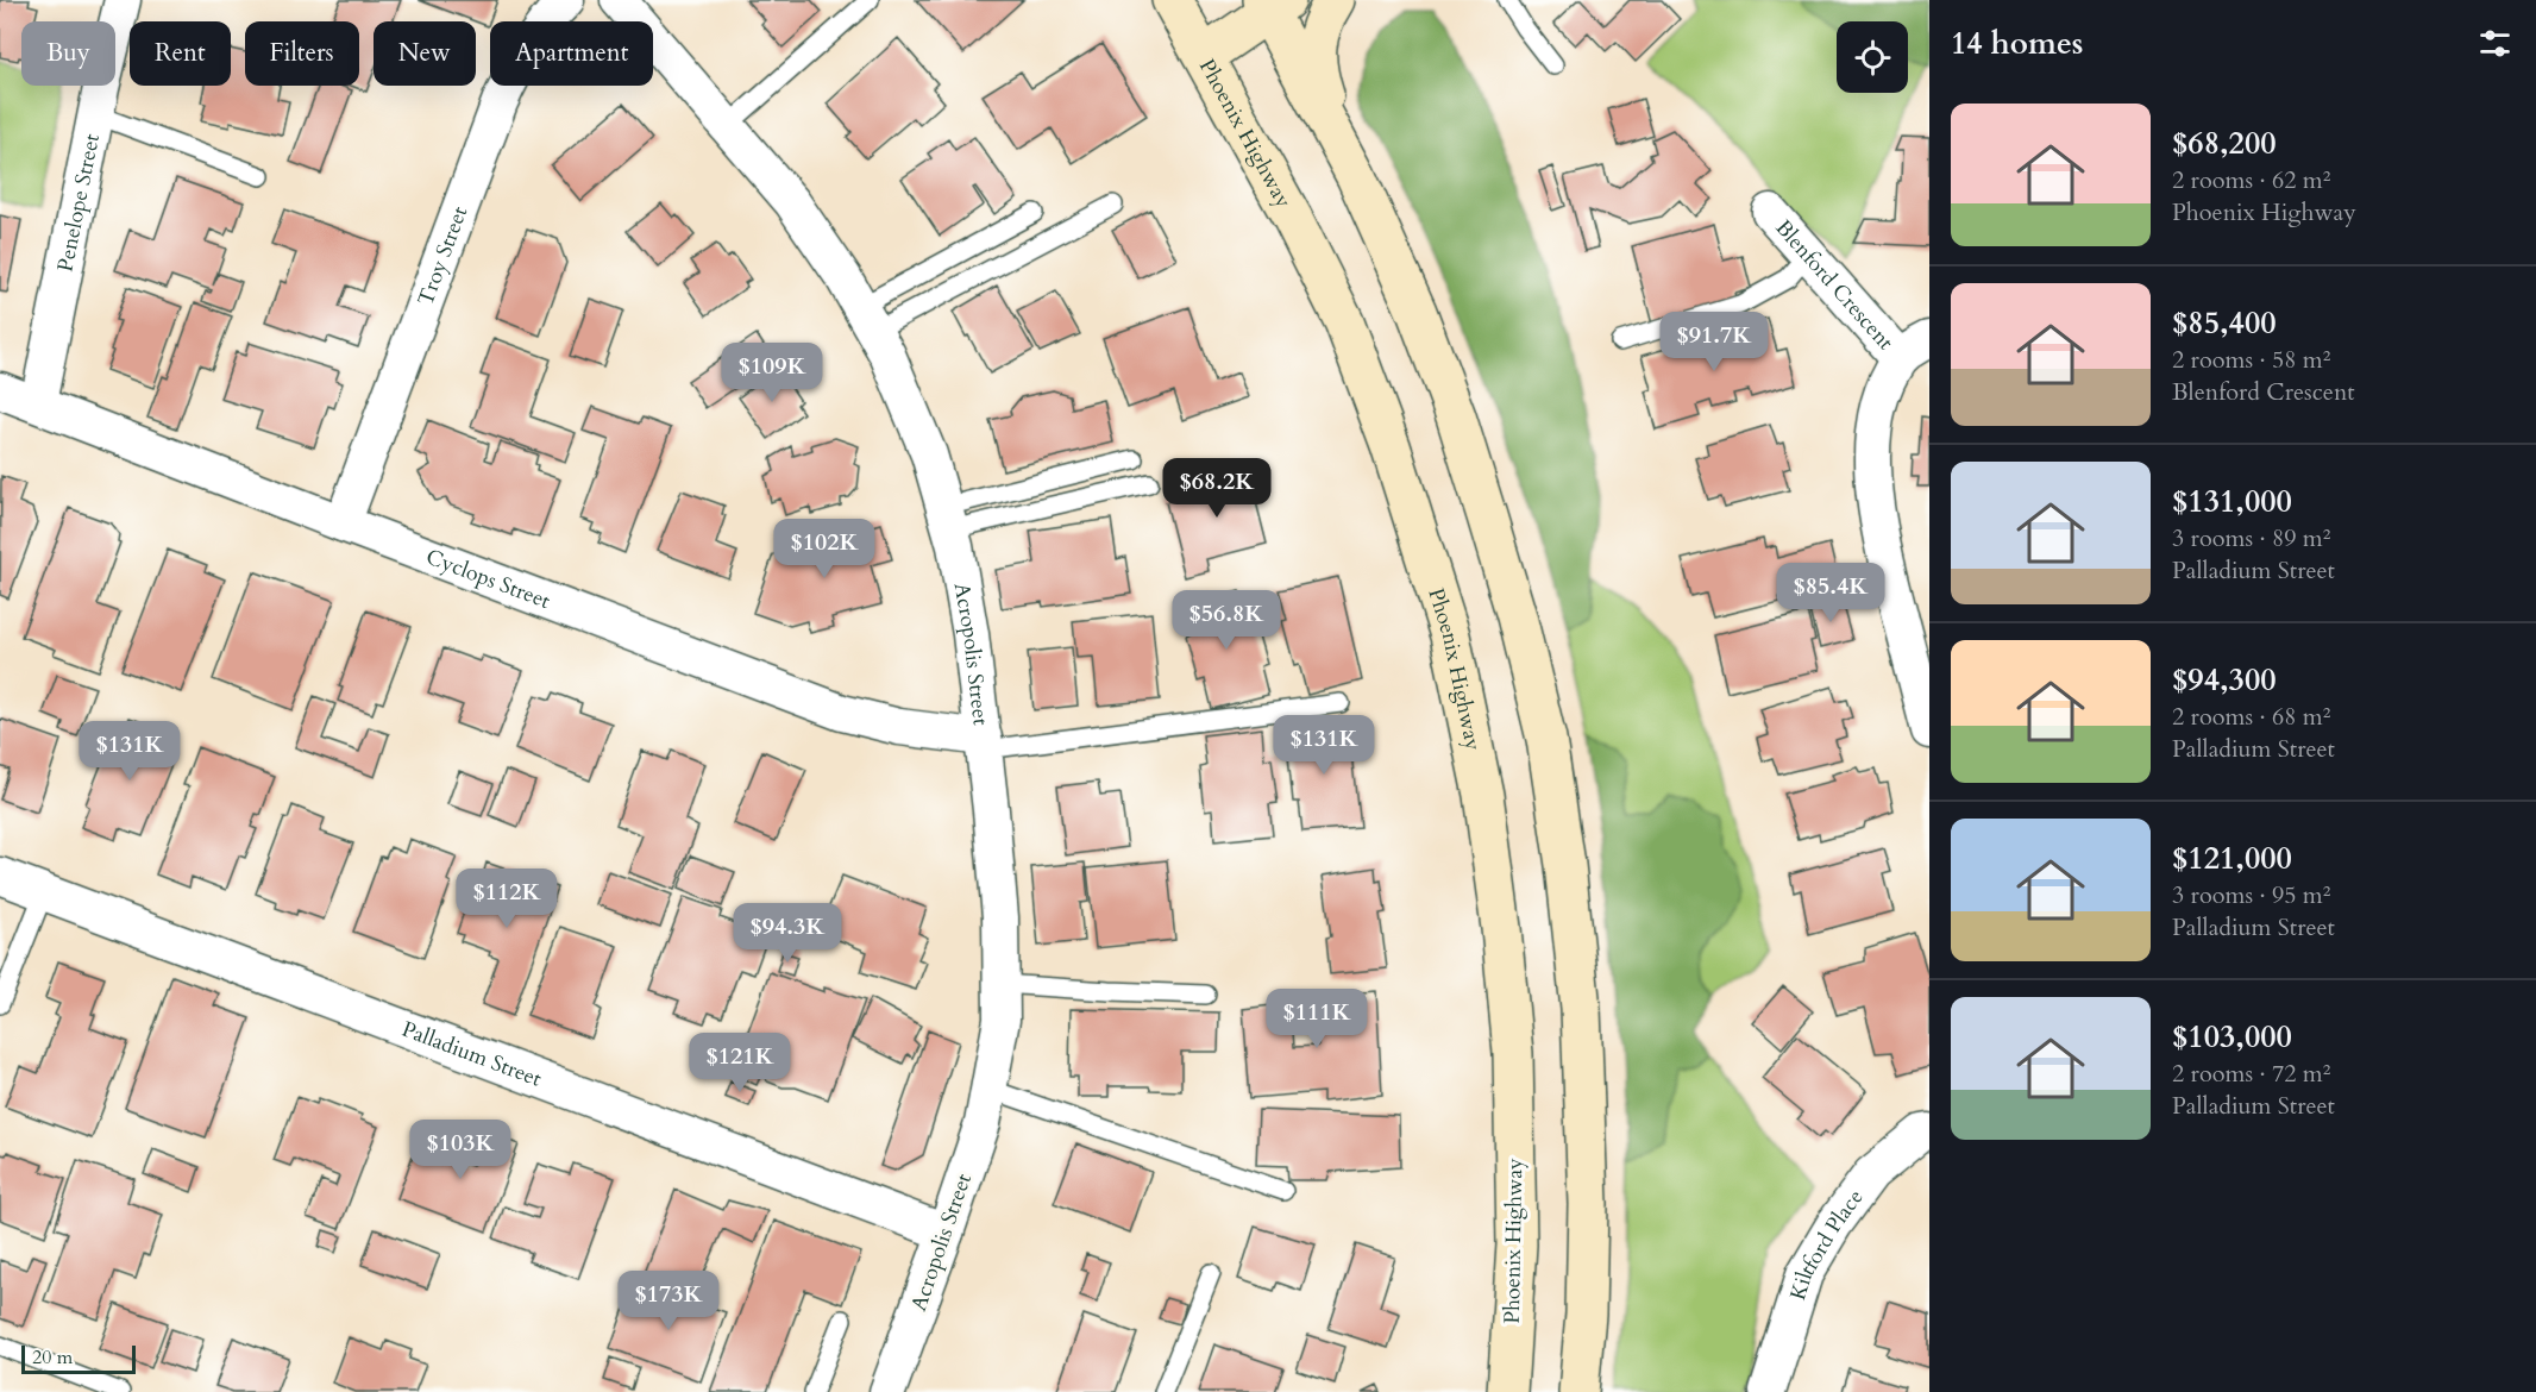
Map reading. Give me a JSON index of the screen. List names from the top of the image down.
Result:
{
  "streets": {
    "main road": ["Phoenix Highway"],
    "street": [
      "Penelope Street",
      "Troy Street",
      "Blenford Crescent",
      "Cyclops Street",
      "Acropolis Street",
      "Palladium Street",
      "Kiltford Place"
    ]
  },
  "crossings": [
    ["Penelope Street", "Cyclops Street"],
    ["Troy Street", "Cyclops Street"],
    ["Cyclops Street", "Acropolis Street"],
    ["Acropolis Street", "Palladium Street"]
  ],
  "scale_bar": "20 m",
  "page": {
    "heading": "14 homes",
    "chip": [
      "Buy",
      "Rent",
      "Filters",
      "New",
      "Apartment"
    ],
    "list": [
      {
        "name": "$68,200",
        "note": "2 rooms · 62 m² · Phoenix Highway"
      },
      {
        "name": "$85,400",
        "note": "2 rooms · 58 m² · Blenford Crescent"
      },
      {
        "name": "$131,000",
        "note": "3 rooms · 89 m² · Palladium Street"
      },
      {
        "name": "$94,300",
        "note": "2 rooms · 68 m² · Palladium Street"
      },
      {
        "name": "$121,000",
        "note": "3 rooms · 95 m² · Palladium Street"
      },
      {
        "name": "$103,000",
        "note": "2 rooms · 72 m² · Palladium Street"
      }
    ],
    "price": [
      "$91.7K",
      "$109K",
      "$68.2K",
      "$102K",
      "$85.4K",
      "$56.8K",
      "$131K",
      "$131K",
      "$112K",
      "$94.3K",
      "$111K",
      "$121K",
      "$103K",
      "$173K"
    ],
    "scale": "20 m"
  }
}
